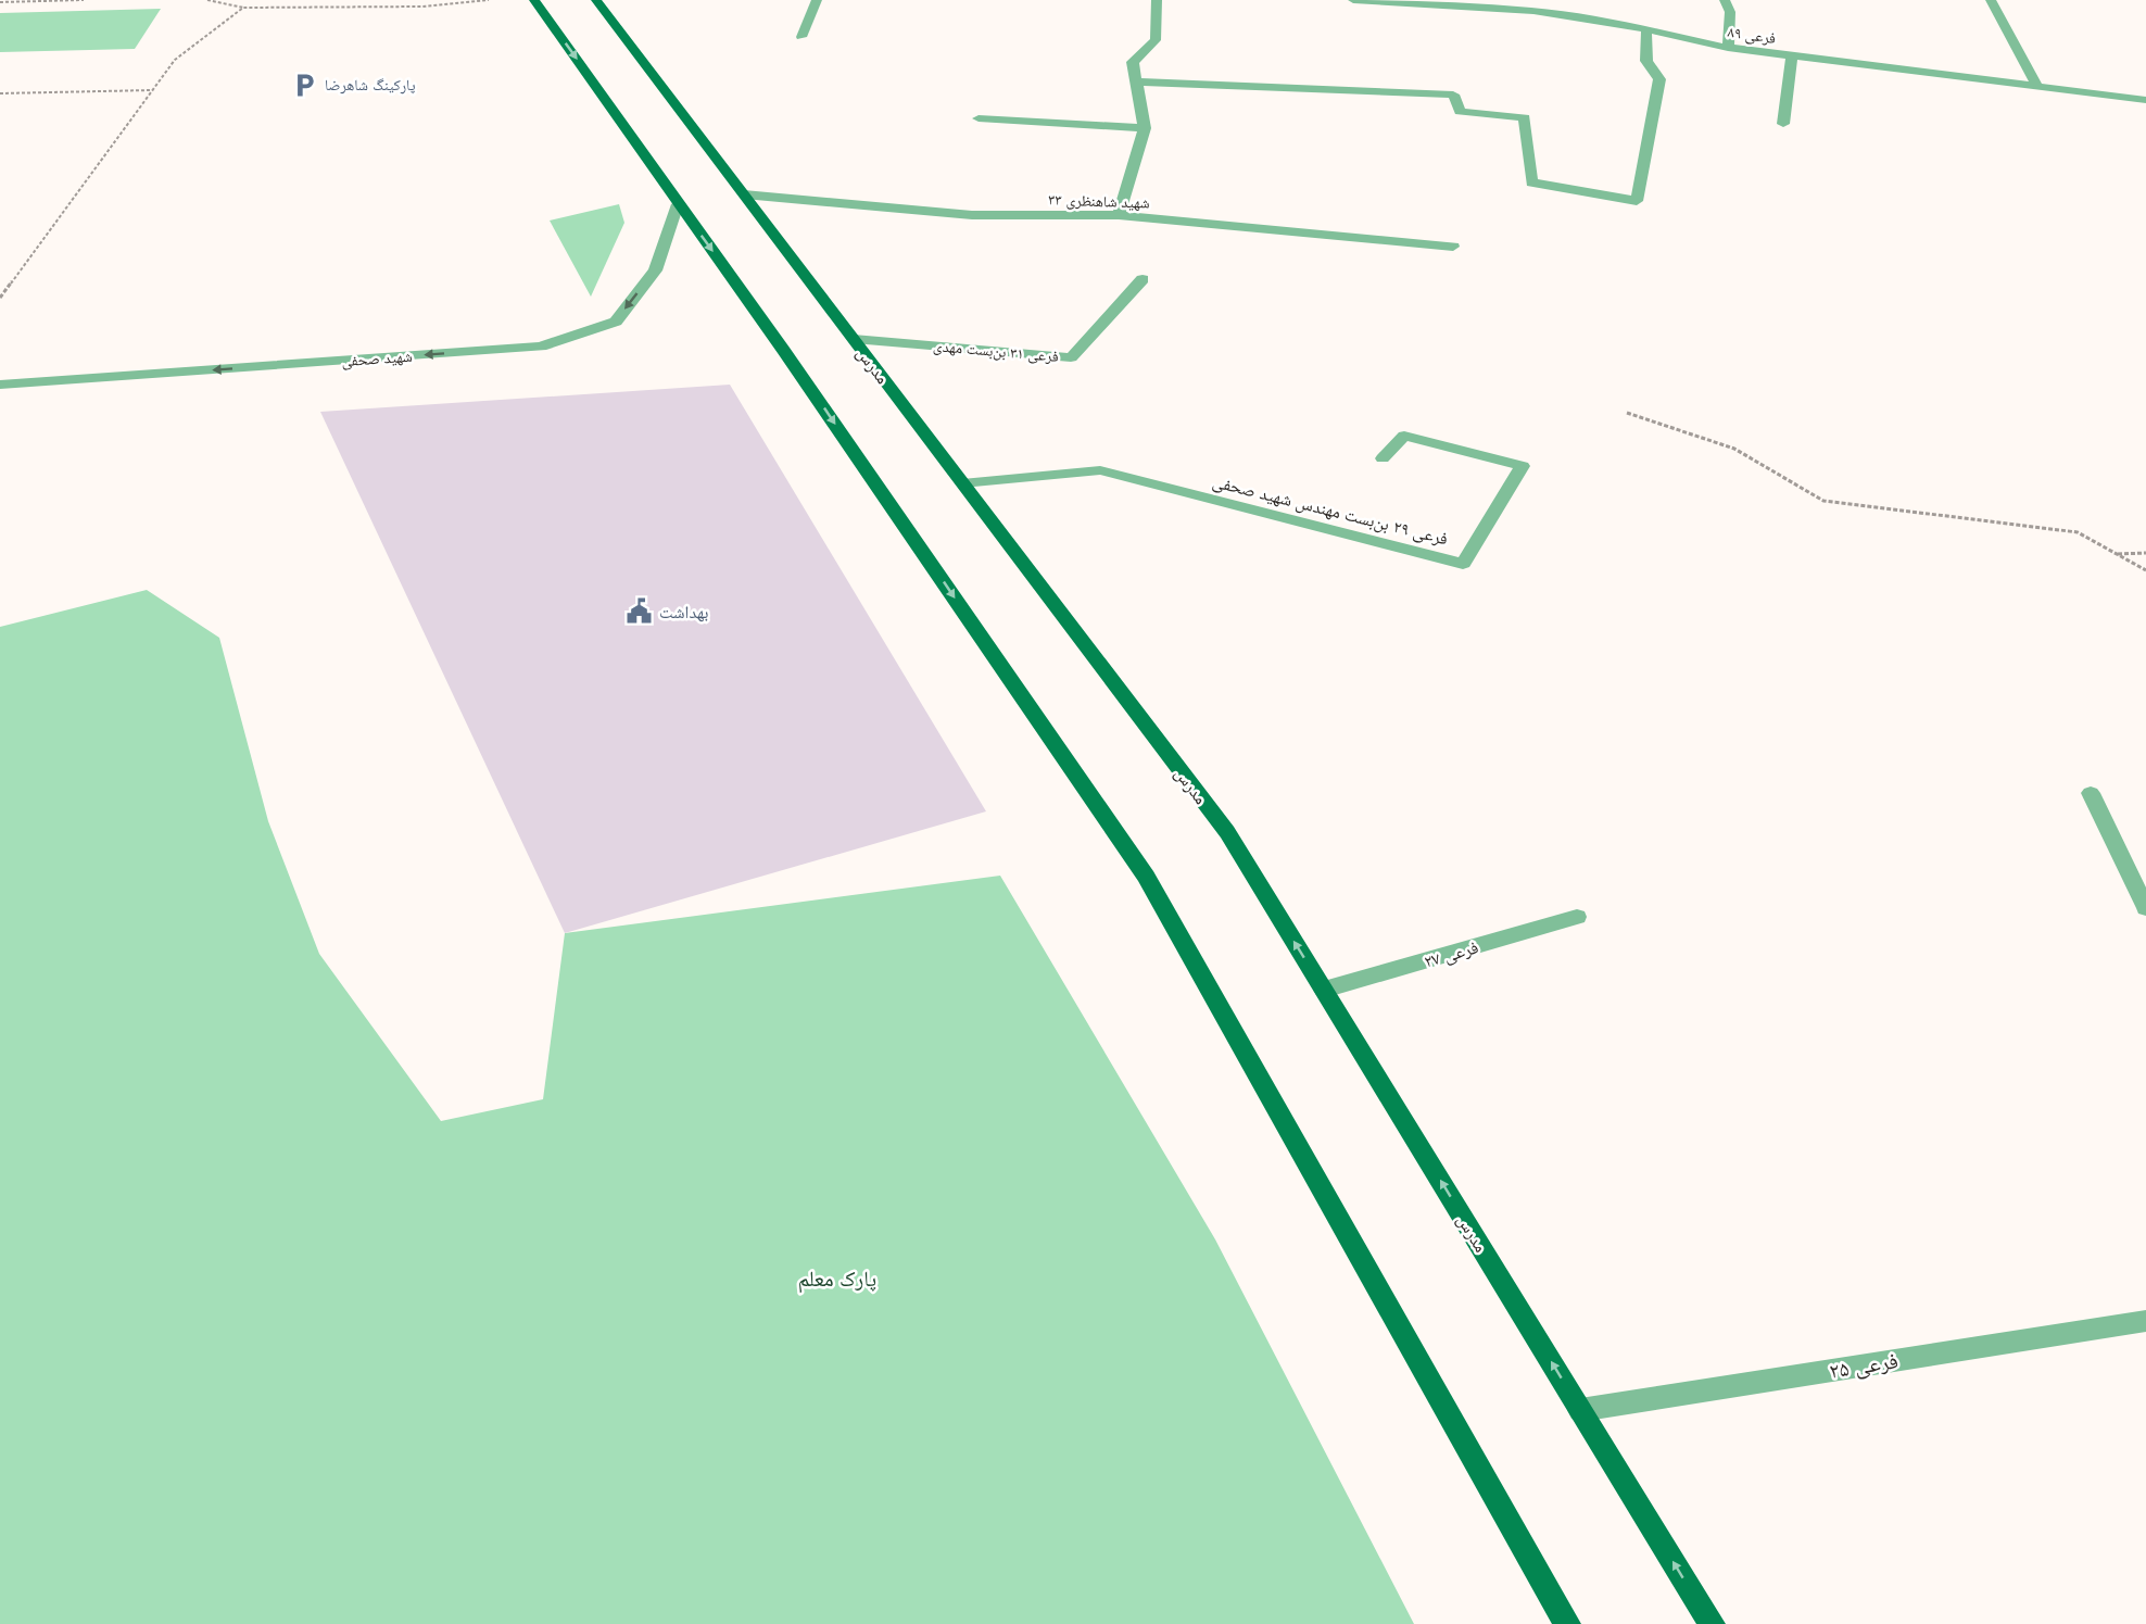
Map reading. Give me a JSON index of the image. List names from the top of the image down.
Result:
{
  "streets": {
    "main road": ["مدرس"],
    "street": [
      "فرعی ۸۹",
      "۳۳ شهید شاهنظری",
      "فرعی ۳۱ بن‌بست مهدی",
      "شهید صحفی",
      "فرعی ۲۹ بن‌بست مهندس شهید صحفی",
      "فرعی ۲۷",
      "فرعی ۲۵"
    ]
  },
  "crossings": [
    ["۳۳ شهید شاهنظری", "مدرس"],
    ["فرعی ۳۱ بن‌بست مهدی", "مدرس"],
    ["مدرس", "فرعی ۲۹ بن‌بست مهندس شهید صحفی"],
    ["مدرس", "فرعی ۲۷"],
    ["مدرس", "فرعی ۲۵"]
  ],
  "one_way": ["شهید صحفی"],
  "parks": ["پارک معلم"],
  "places": {
    "parking": ["پارکینگ شاهرضا"],
    "public building": ["بهداشت"]
  }
}
